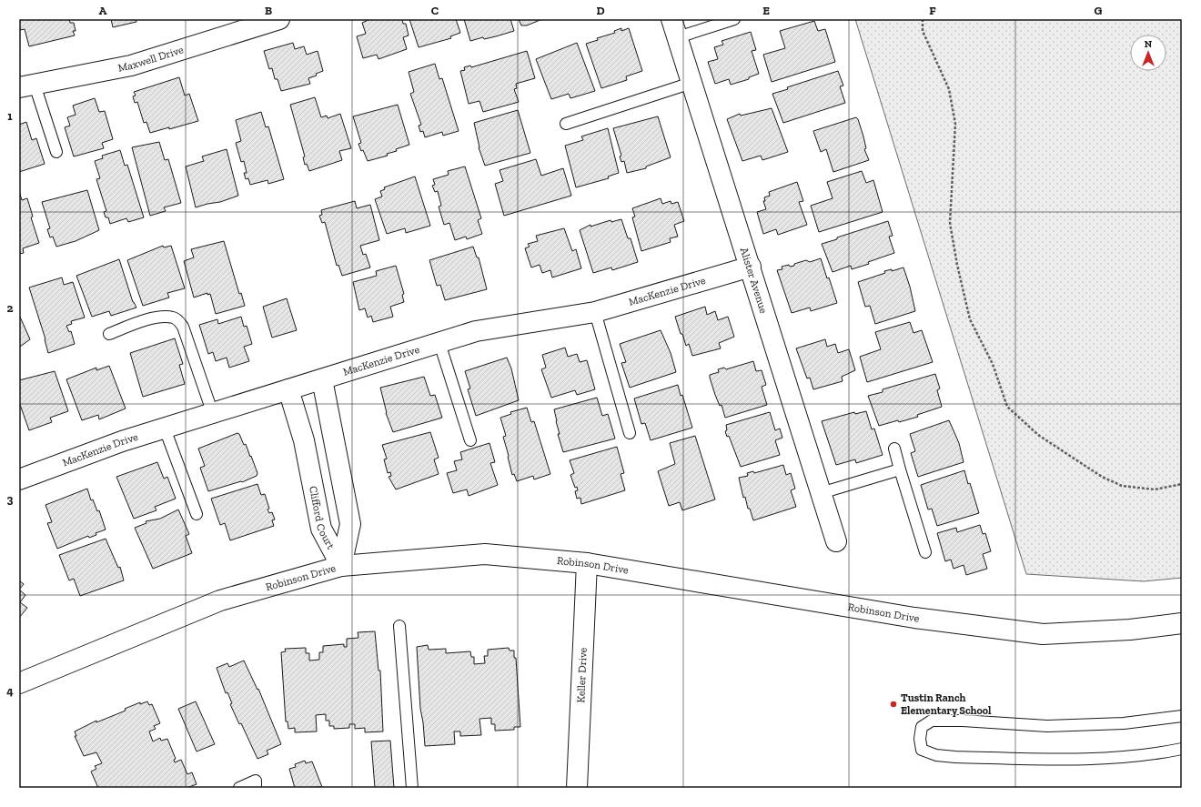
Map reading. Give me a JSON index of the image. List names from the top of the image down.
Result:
{
  "streets": {
    "street": [
      "Maxwell Drive",
      "Alister Avenue",
      "MacKenzie Drive",
      "Clifford Court",
      "Robinson Drive",
      "Keller Drive"
    ]
  },
  "crossings": [
    ["Alister Avenue", "MacKenzie Drive"],
    ["MacKenzie Drive", "Clifford Court"],
    ["Clifford Court", "Robinson Drive"],
    ["Robinson Drive", "Keller Drive"]
  ],
  "places": ["Tustin Ranch Elementary School"],
  "north": "top",
  "grid": {
    "columns": [
      "A",
      "B",
      "C",
      "D",
      "E",
      "F",
      "G"
    ],
    "rows": [
      "1",
      "2",
      "3",
      "4"
    ]
  }
}
